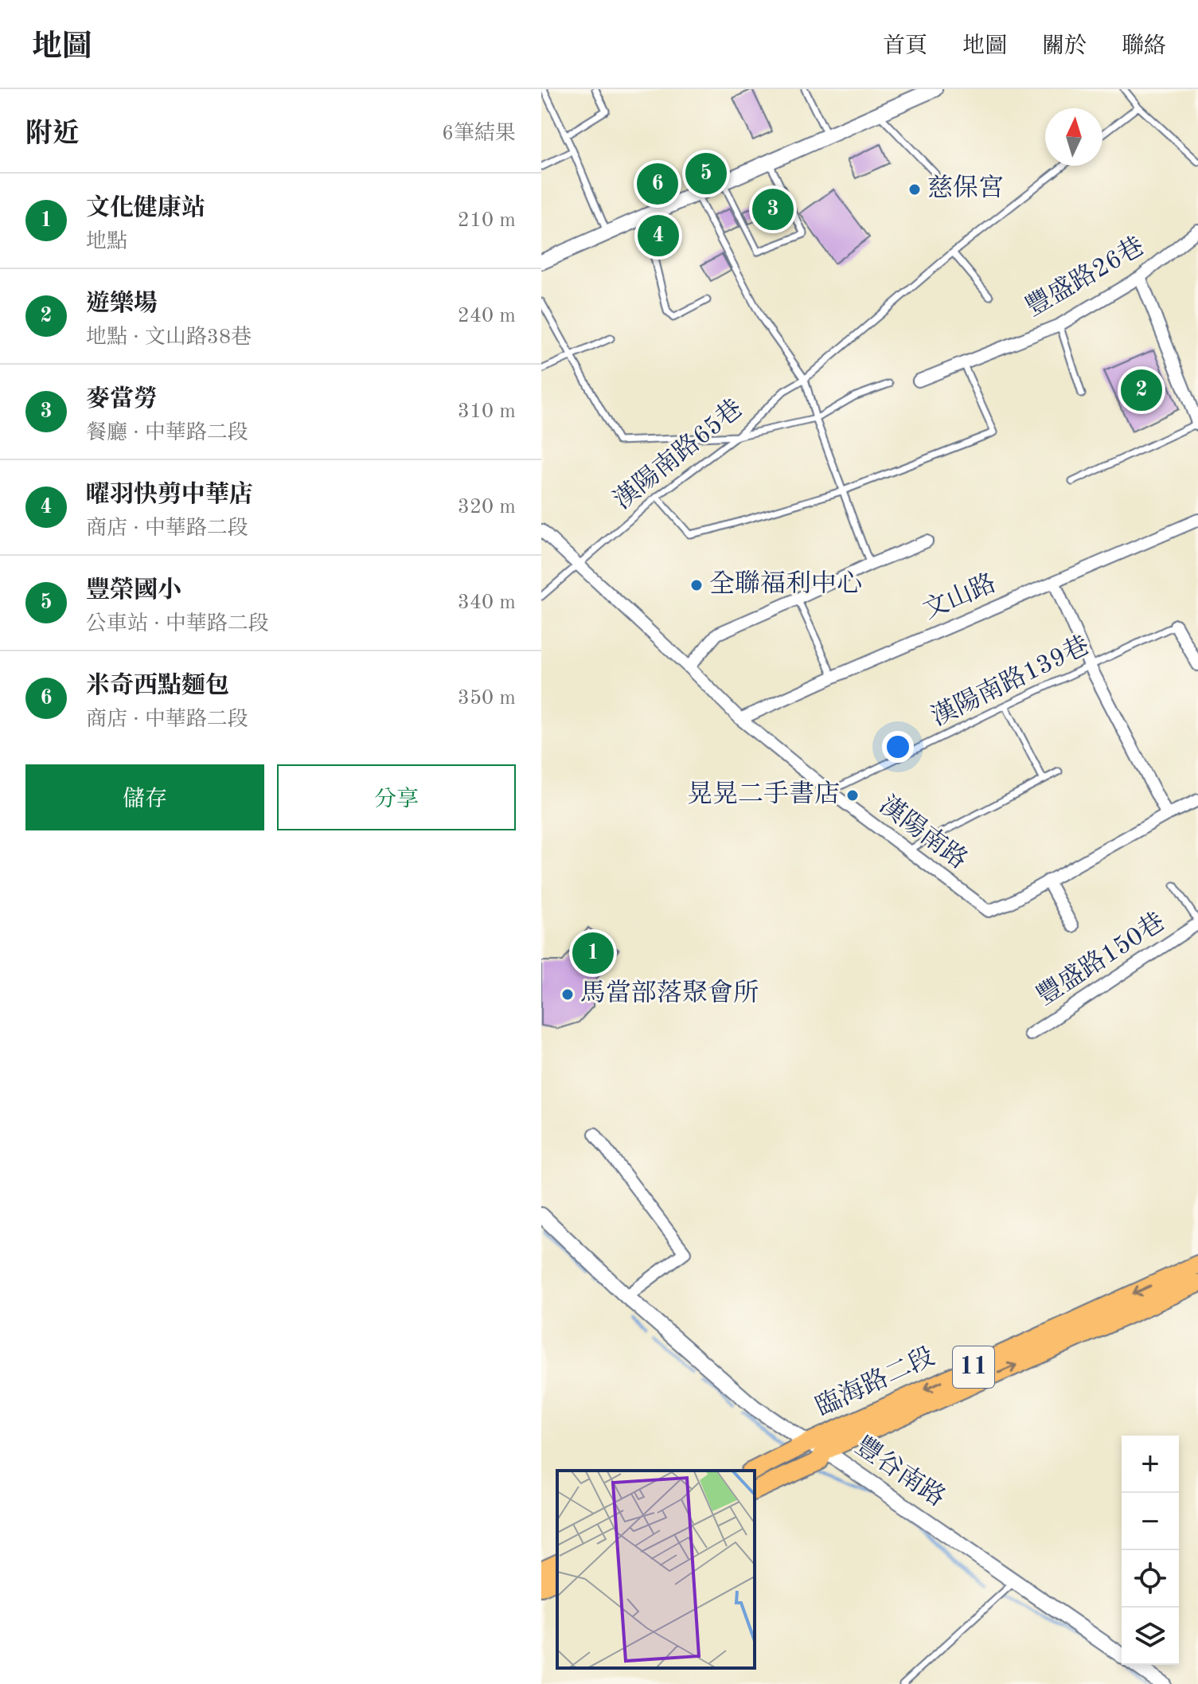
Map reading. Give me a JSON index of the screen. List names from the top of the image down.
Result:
{
  "streets": {
    "main road": ["11", "臨海路二段"],
    "street": [
      "豐盛路26巷",
      "文山路",
      "漢陽南路",
      "豐盛路150巷",
      "豐谷南路"
    ],
    "lane": ["漢陽南路65巷", "漢陽南路139巷"]
  },
  "crossings": [
    ["漢陽南路65巷", "漢陽南路"],
    ["文山路", "漢陽南路"],
    ["漢陽南路139巷", "漢陽南路"],
    ["臨海路二段", "豐谷南路"]
  ],
  "places": [
    "慈保宮",
    "全聯福利中心",
    "晃晃二手書店",
    "馬當部落聚會所"
  ],
  "north": "top",
  "page": {
    "header": "地圖",
    "nav": [
      "首頁",
      "地圖",
      "關於",
      "聯絡"
    ],
    "heading": ["附近", "6筆結果"],
    "pins": [
      "5",
      "6",
      "3",
      "4",
      "2",
      "1"
    ],
    "list": [
      {
        "mark": "1",
        "name": "文化健康站",
        "note": "地點",
        "value": "210 m"
      },
      {
        "mark": "2",
        "name": "遊樂場",
        "note": "地點 · 文山路38巷",
        "value": "240 m"
      },
      {
        "mark": "3",
        "name": "麥當勞",
        "note": "餐廳 · 中華路二段",
        "value": "310 m"
      },
      {
        "mark": "4",
        "name": "曜羽快剪中華店",
        "note": "商店 · 中華路二段",
        "value": "320 m"
      },
      {
        "mark": "5",
        "name": "豐榮國小",
        "note": "公車站 · 中華路二段",
        "value": "340 m"
      },
      {
        "mark": "6",
        "name": "米奇西點麵包",
        "note": "商店 · 中華路二段",
        "value": "350 m"
      }
    ],
    "buttons": ["儲存", "分享"],
    "map_buttons": ["+", "−"]
  }
}
